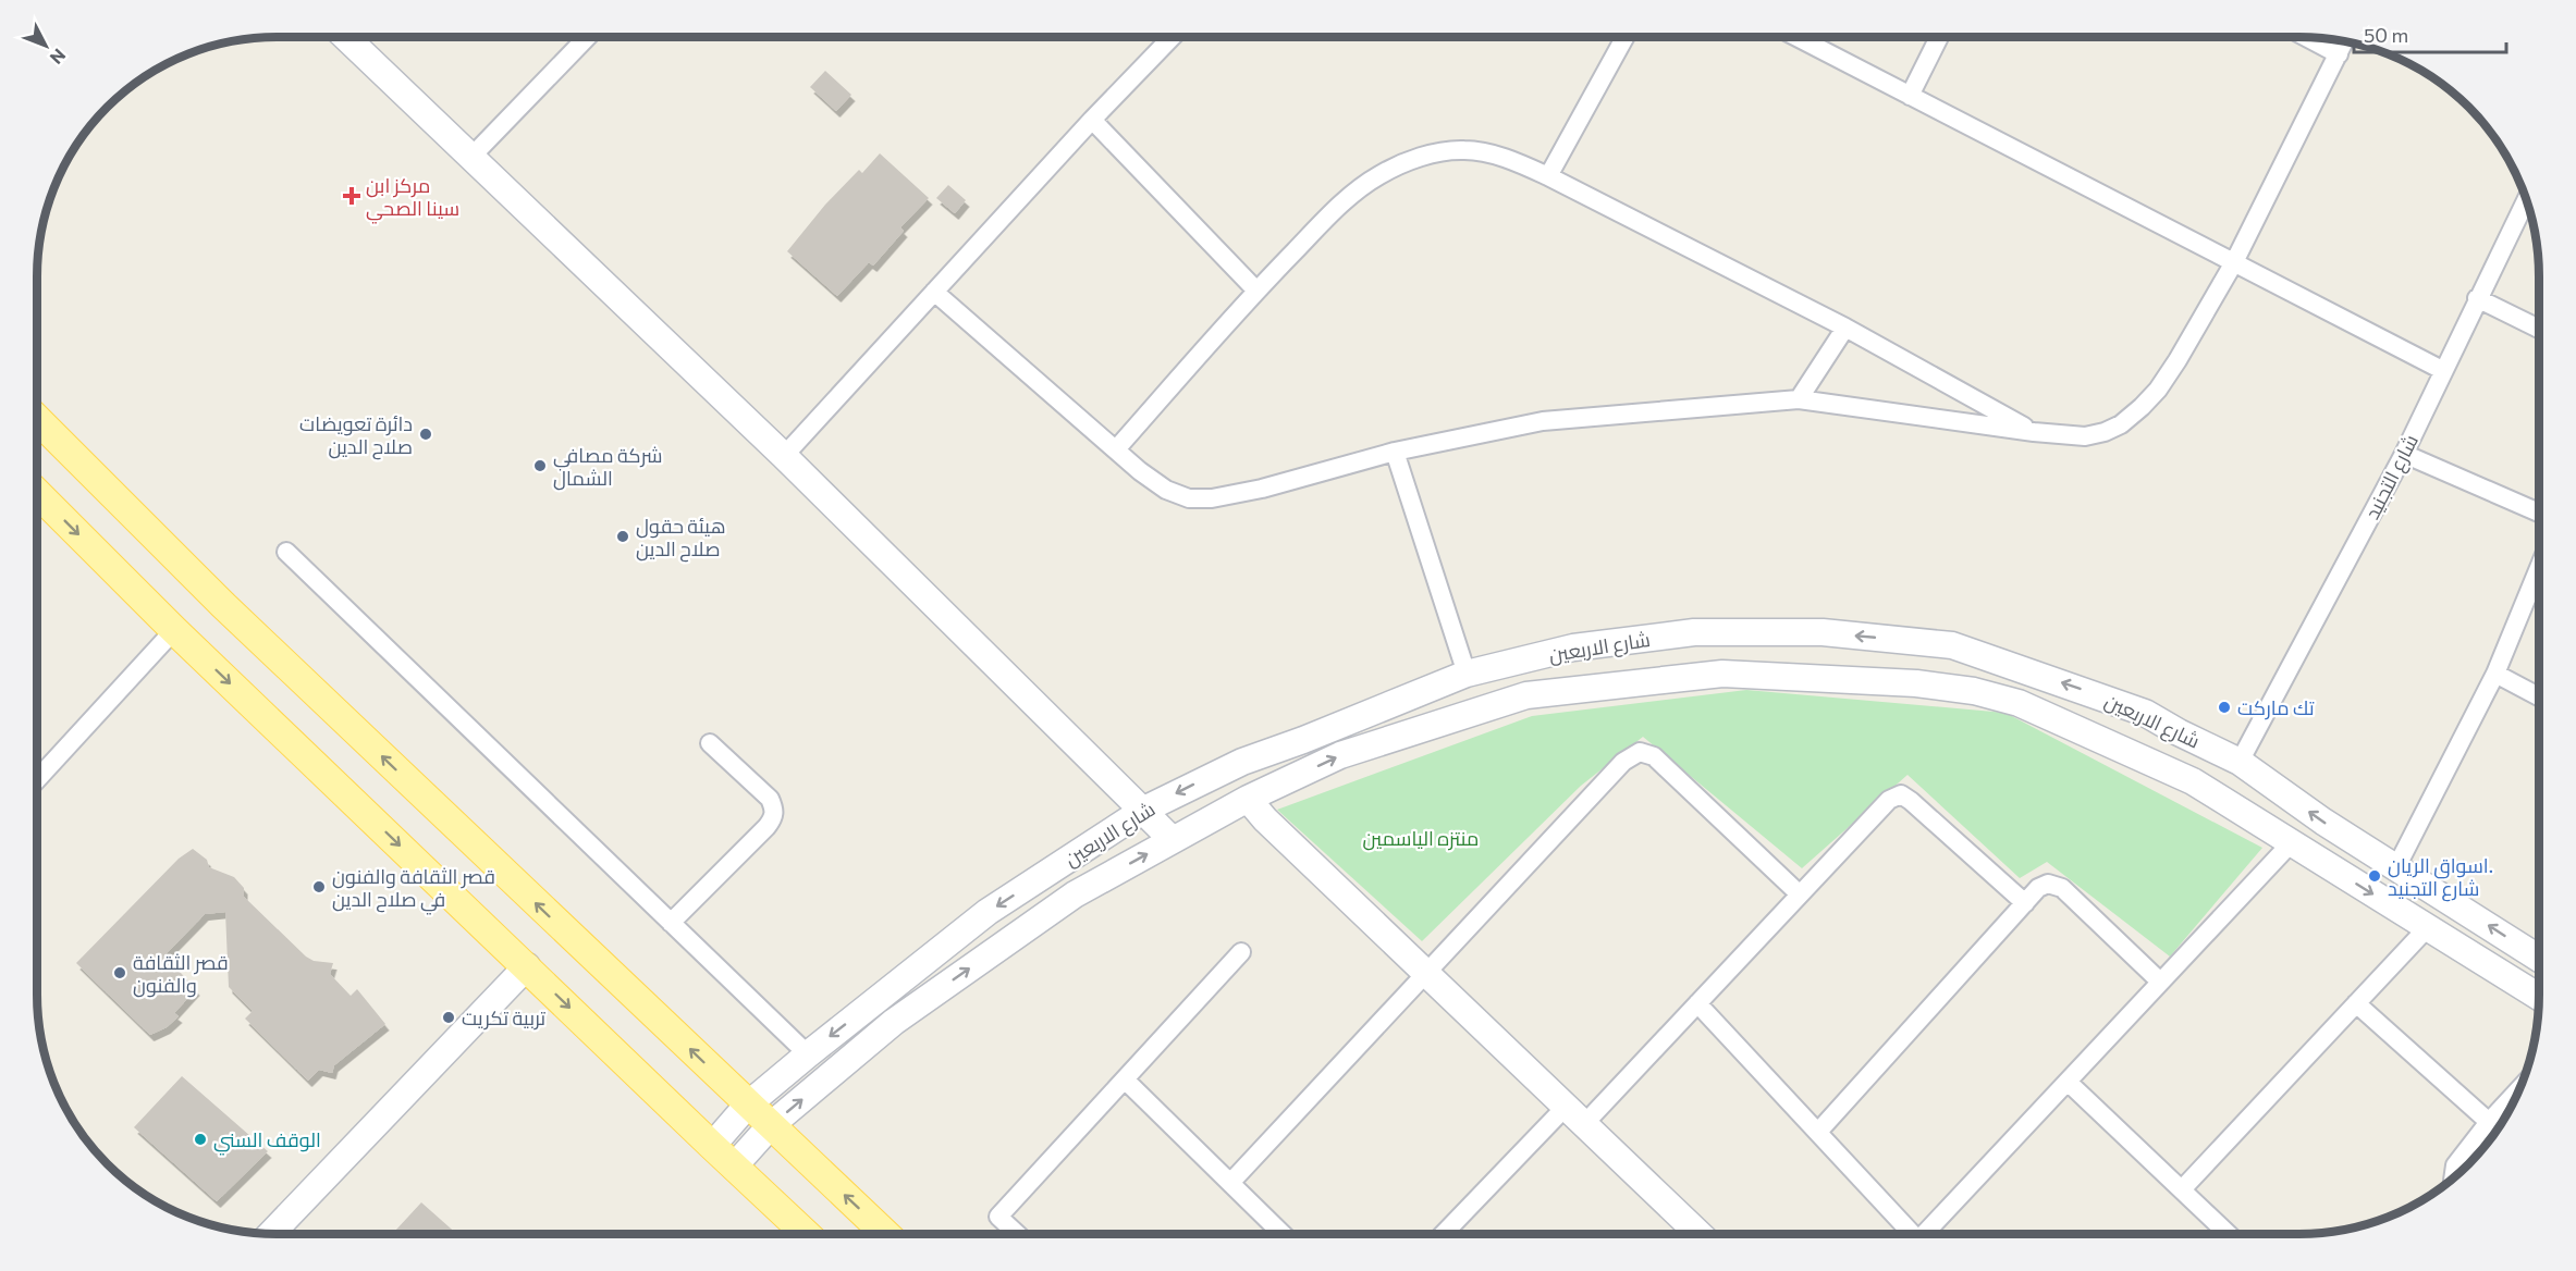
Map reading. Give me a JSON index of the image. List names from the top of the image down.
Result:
{
  "streets": {
    "main road": ["شارع الاربعين"],
    "street": ["شارع التجنيد"]
  },
  "crossings": [
    ["شارع التجنيد", "شارع الاربعين"]
  ],
  "parks": ["منتزه الياسمين"],
  "places": {
    "health": ["مركز ابن سينا الصحي"],
    "other": [
      "دائرة تعويضات صلاح الدين",
      "شركة مصافي الشمال",
      "هيئة حقول صلاح الدين",
      "تك ماركت",
      "اسواق الريان. شارع التجنيد",
      "قصر الثقافة والفنون في صلاح الدين",
      "قصر الثقافة والفنون",
      "تربية تكريت",
      "الوقف السني"
    ]
  },
  "scale_bar": "50 m",
  "north": "bottom right"
}
